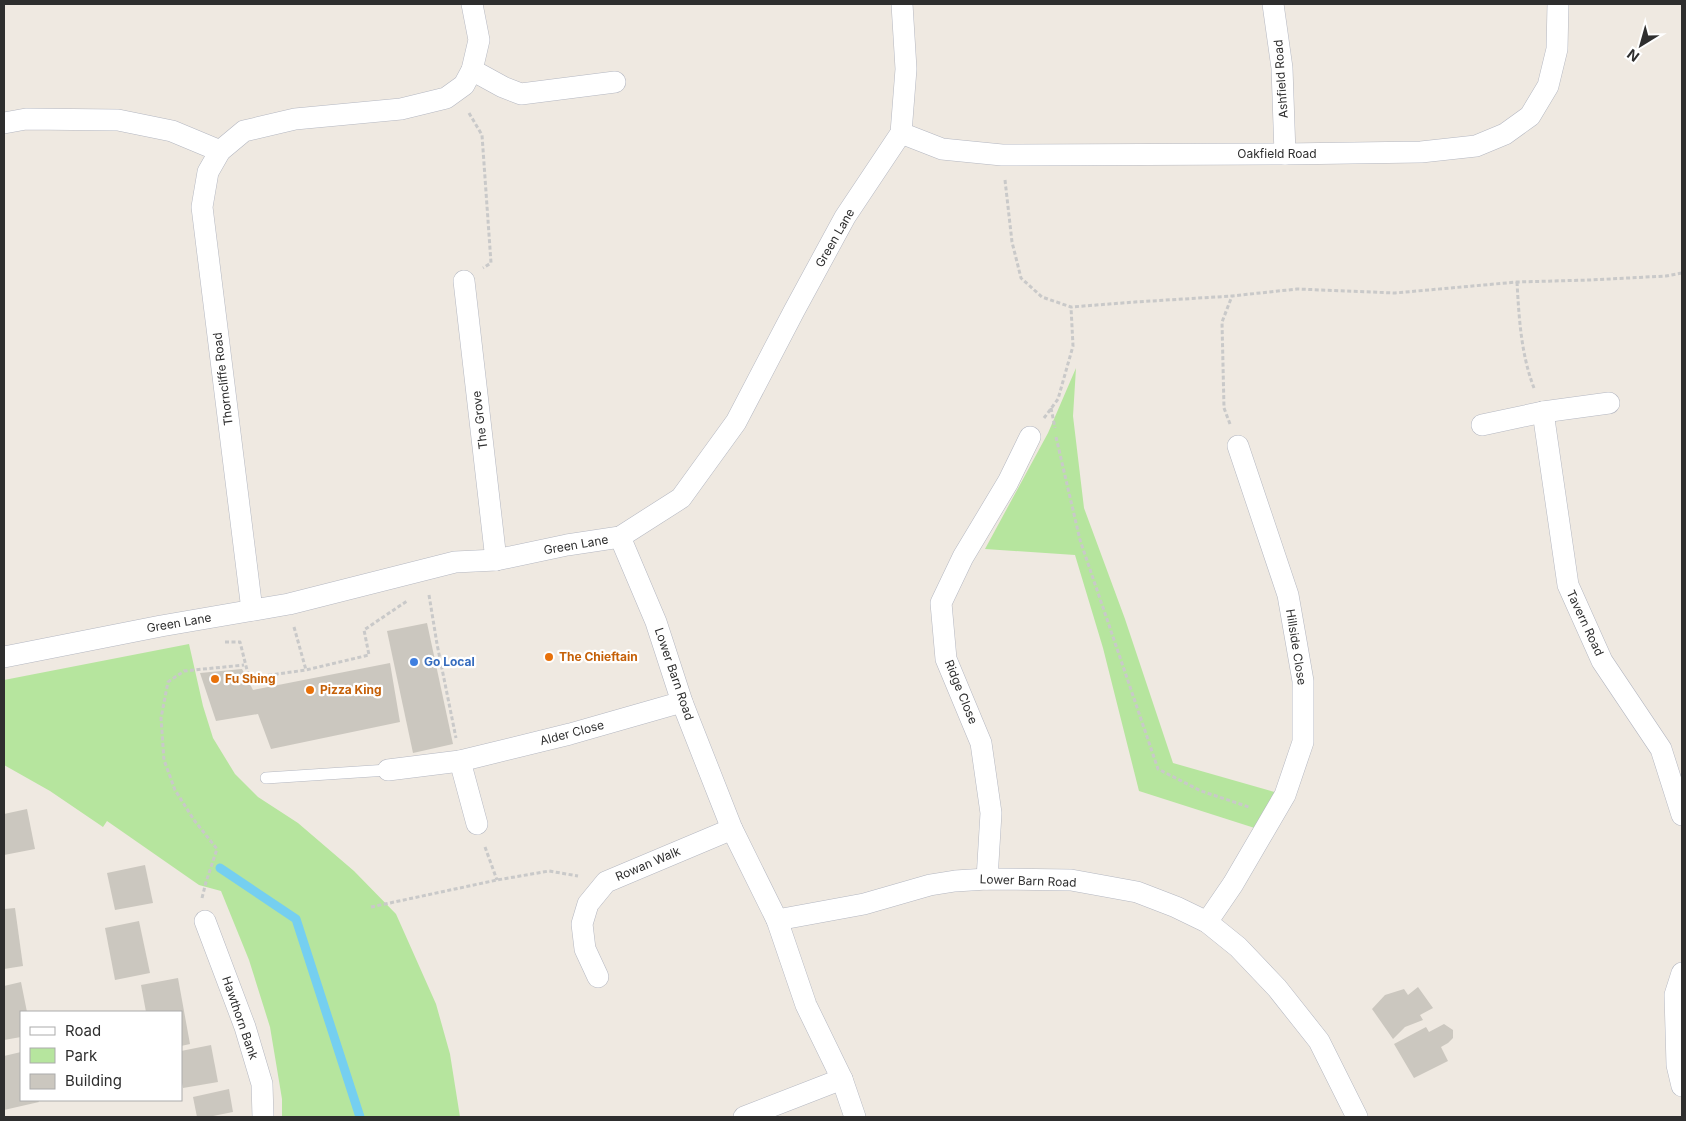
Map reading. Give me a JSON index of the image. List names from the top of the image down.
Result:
{
  "streets": {
    "street": [
      "Ashfield Road",
      "Oakfield Road",
      "Green Lane",
      "Thorncliffe Road",
      "The Grove",
      "Tavern Road",
      "Hillside Close",
      "Lower Barn Road",
      "Ridge Close",
      "Alder Close",
      "Rowan Walk",
      "Hawthorn Bank"
    ]
  },
  "crossings": [
    ["Ashfield Road", "Oakfield Road"],
    ["Oakfield Road", "Green Lane"],
    ["Green Lane", "Thorncliffe Road"],
    ["Green Lane", "The Grove"],
    ["Green Lane", "Lower Barn Road"],
    ["Hillside Close", "Lower Barn Road"],
    ["Lower Barn Road", "Ridge Close"],
    ["Lower Barn Road", "Alder Close"],
    ["Lower Barn Road", "Rowan Walk"]
  ],
  "places": [
    "The Chieftain",
    "Go Local",
    "Fu Shing",
    "Pizza King"
  ],
  "legend": ["Road", "Park", "Building"],
  "north": "bottom left"
}
